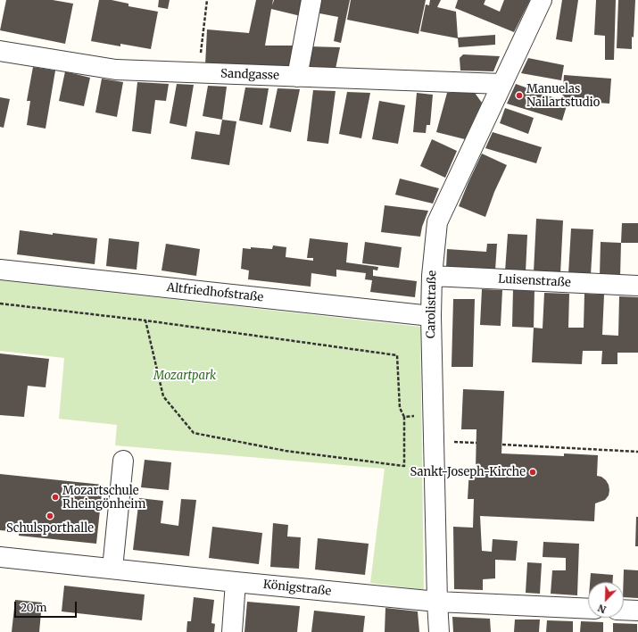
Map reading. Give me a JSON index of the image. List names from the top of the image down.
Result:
{
  "streets": {
    "street": [
      "Sandgasse",
      "Luisenstraße",
      "Altfriedhofstraße",
      "Carolistraße",
      "Königstraße"
    ]
  },
  "crossings": [
    ["Sandgasse", "Carolistraße"],
    ["Luisenstraße", "Carolistraße"],
    ["Altfriedhofstraße", "Carolistraße"],
    ["Carolistraße", "Königstraße"]
  ],
  "parks": ["Mozartpark"],
  "places": [
    "Manuelas Nailartstudio",
    "Sankt-Joseph-Kirche",
    "Mozartschule Rheingönheim",
    "Schulsporthalle"
  ],
  "scale_bar": "20 m",
  "north": "bottom left"
}
